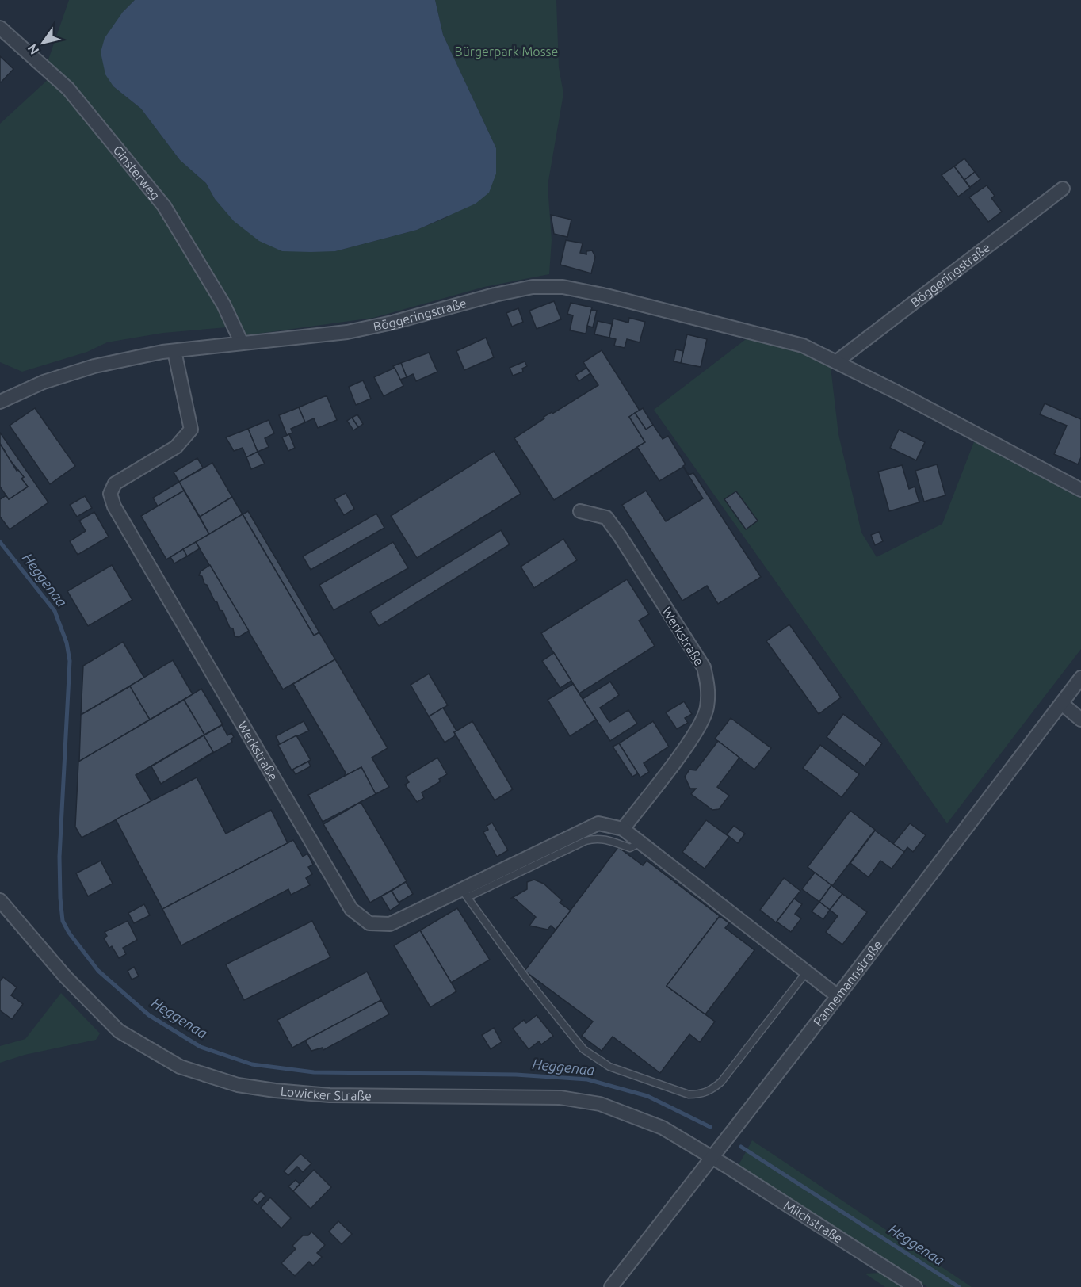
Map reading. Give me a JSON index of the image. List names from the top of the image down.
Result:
{
  "streets": {
    "street": [
      "Ginsterweg",
      "Böggeringstraße",
      "Werkstraße",
      "Pannemannstraße",
      "Lowicker Straße",
      "Milchstraße"
    ]
  },
  "crossings": [
    ["Ginsterweg", "Böggeringstraße"],
    ["Böggeringstraße", "Werkstraße"],
    ["Werkstraße", "Pannemannstraße"],
    ["Pannemannstraße", "Lowicker Straße"],
    ["Pannemannstraße", "Milchstraße"],
    ["Lowicker Straße", "Milchstraße"]
  ],
  "water": ["Heggenaa"],
  "parks": ["Bürgerpark Mosse"],
  "north": "bottom left"
}
